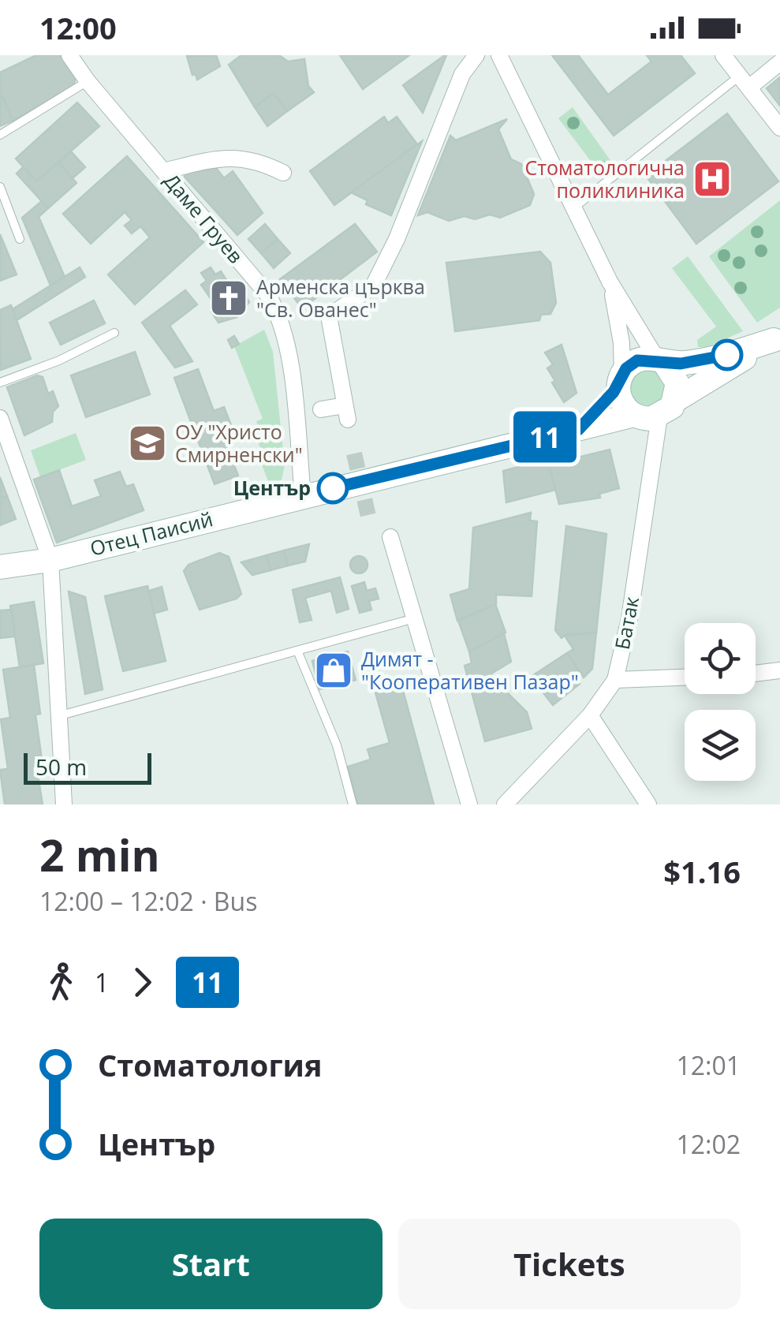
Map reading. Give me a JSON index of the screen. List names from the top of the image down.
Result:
{
  "streets": {
    "street": ["Даме Груев", "Отец Паисий", "Батак"]
  },
  "crossings": [
    ["Даме Груев", "Отец Паисий"],
    ["Отец Паисий", "Батак"]
  ],
  "places": {
    "hospital": ["Стоматологична поликлиника"],
    "church": ["Арменска църква \"Св. Ованес\""],
    "school or university": ["ОУ \"Христо Смирненски\""],
    "other": ["Център"],
    "shop": ["Димят - \"Кооперативен Пазар\""]
  },
  "lines": ["bus line 11"],
  "scale_bar": "50 m",
  "page": {
    "status": "12:00",
    "on_map": "11",
    "scale": "50 m",
    "heading": ["2 min", "12:00 – 12:02 · Bus", "$1.16"],
    "legs": ["1", "11"],
    "list": [
      {
        "name": "Стоматология",
        "value": "12:01"
      },
      {
        "name": "Център",
        "value": "12:02"
      }
    ],
    "buttons": ["Start", "Tickets"]
  }
}
